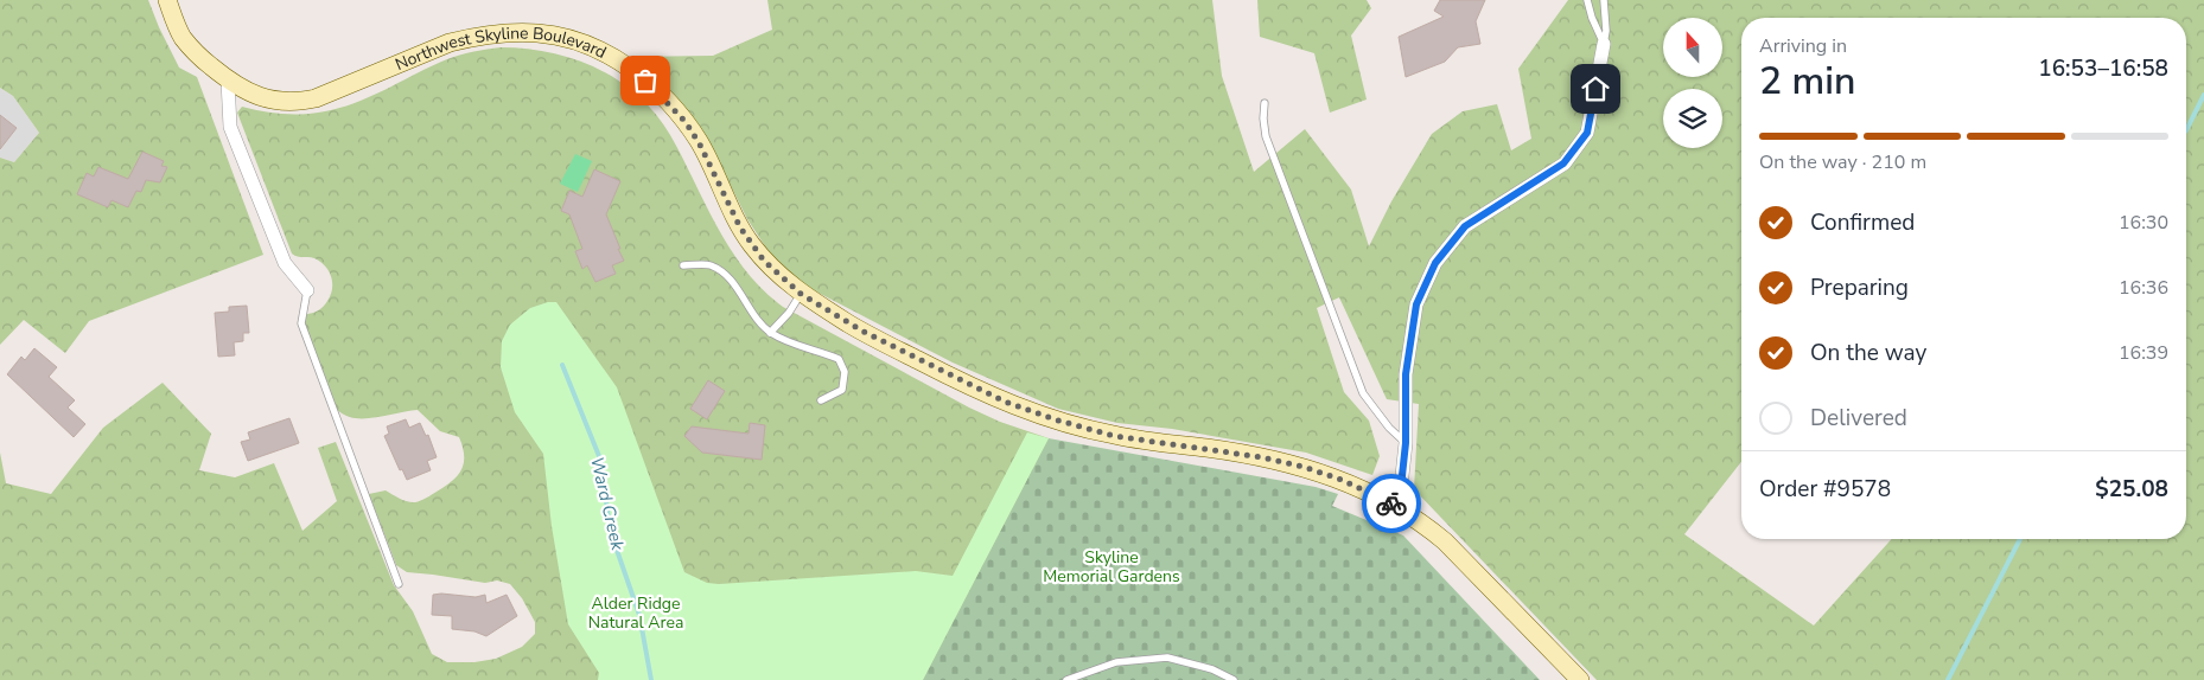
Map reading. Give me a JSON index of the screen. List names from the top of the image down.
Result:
{
  "streets": {
    "main road": ["Northwest Skyline Boulevard"]
  },
  "water": ["Ward Creek"],
  "parks": ["Skyline Memorial Gardens", "Alder Ridge Natural Area"],
  "north": "top",
  "page": {
    "heading": ["2 min", "Arriving in", "16:53–16:58"],
    "panel": ["Order #9578", "$25.08"],
    "bar": "On the way · 210 m",
    "list": [
      ["Confirmed", "16:30"],
      ["Preparing", "16:36"],
      ["On the way", "16:39"],
      "Delivered"
    ]
  }
}
